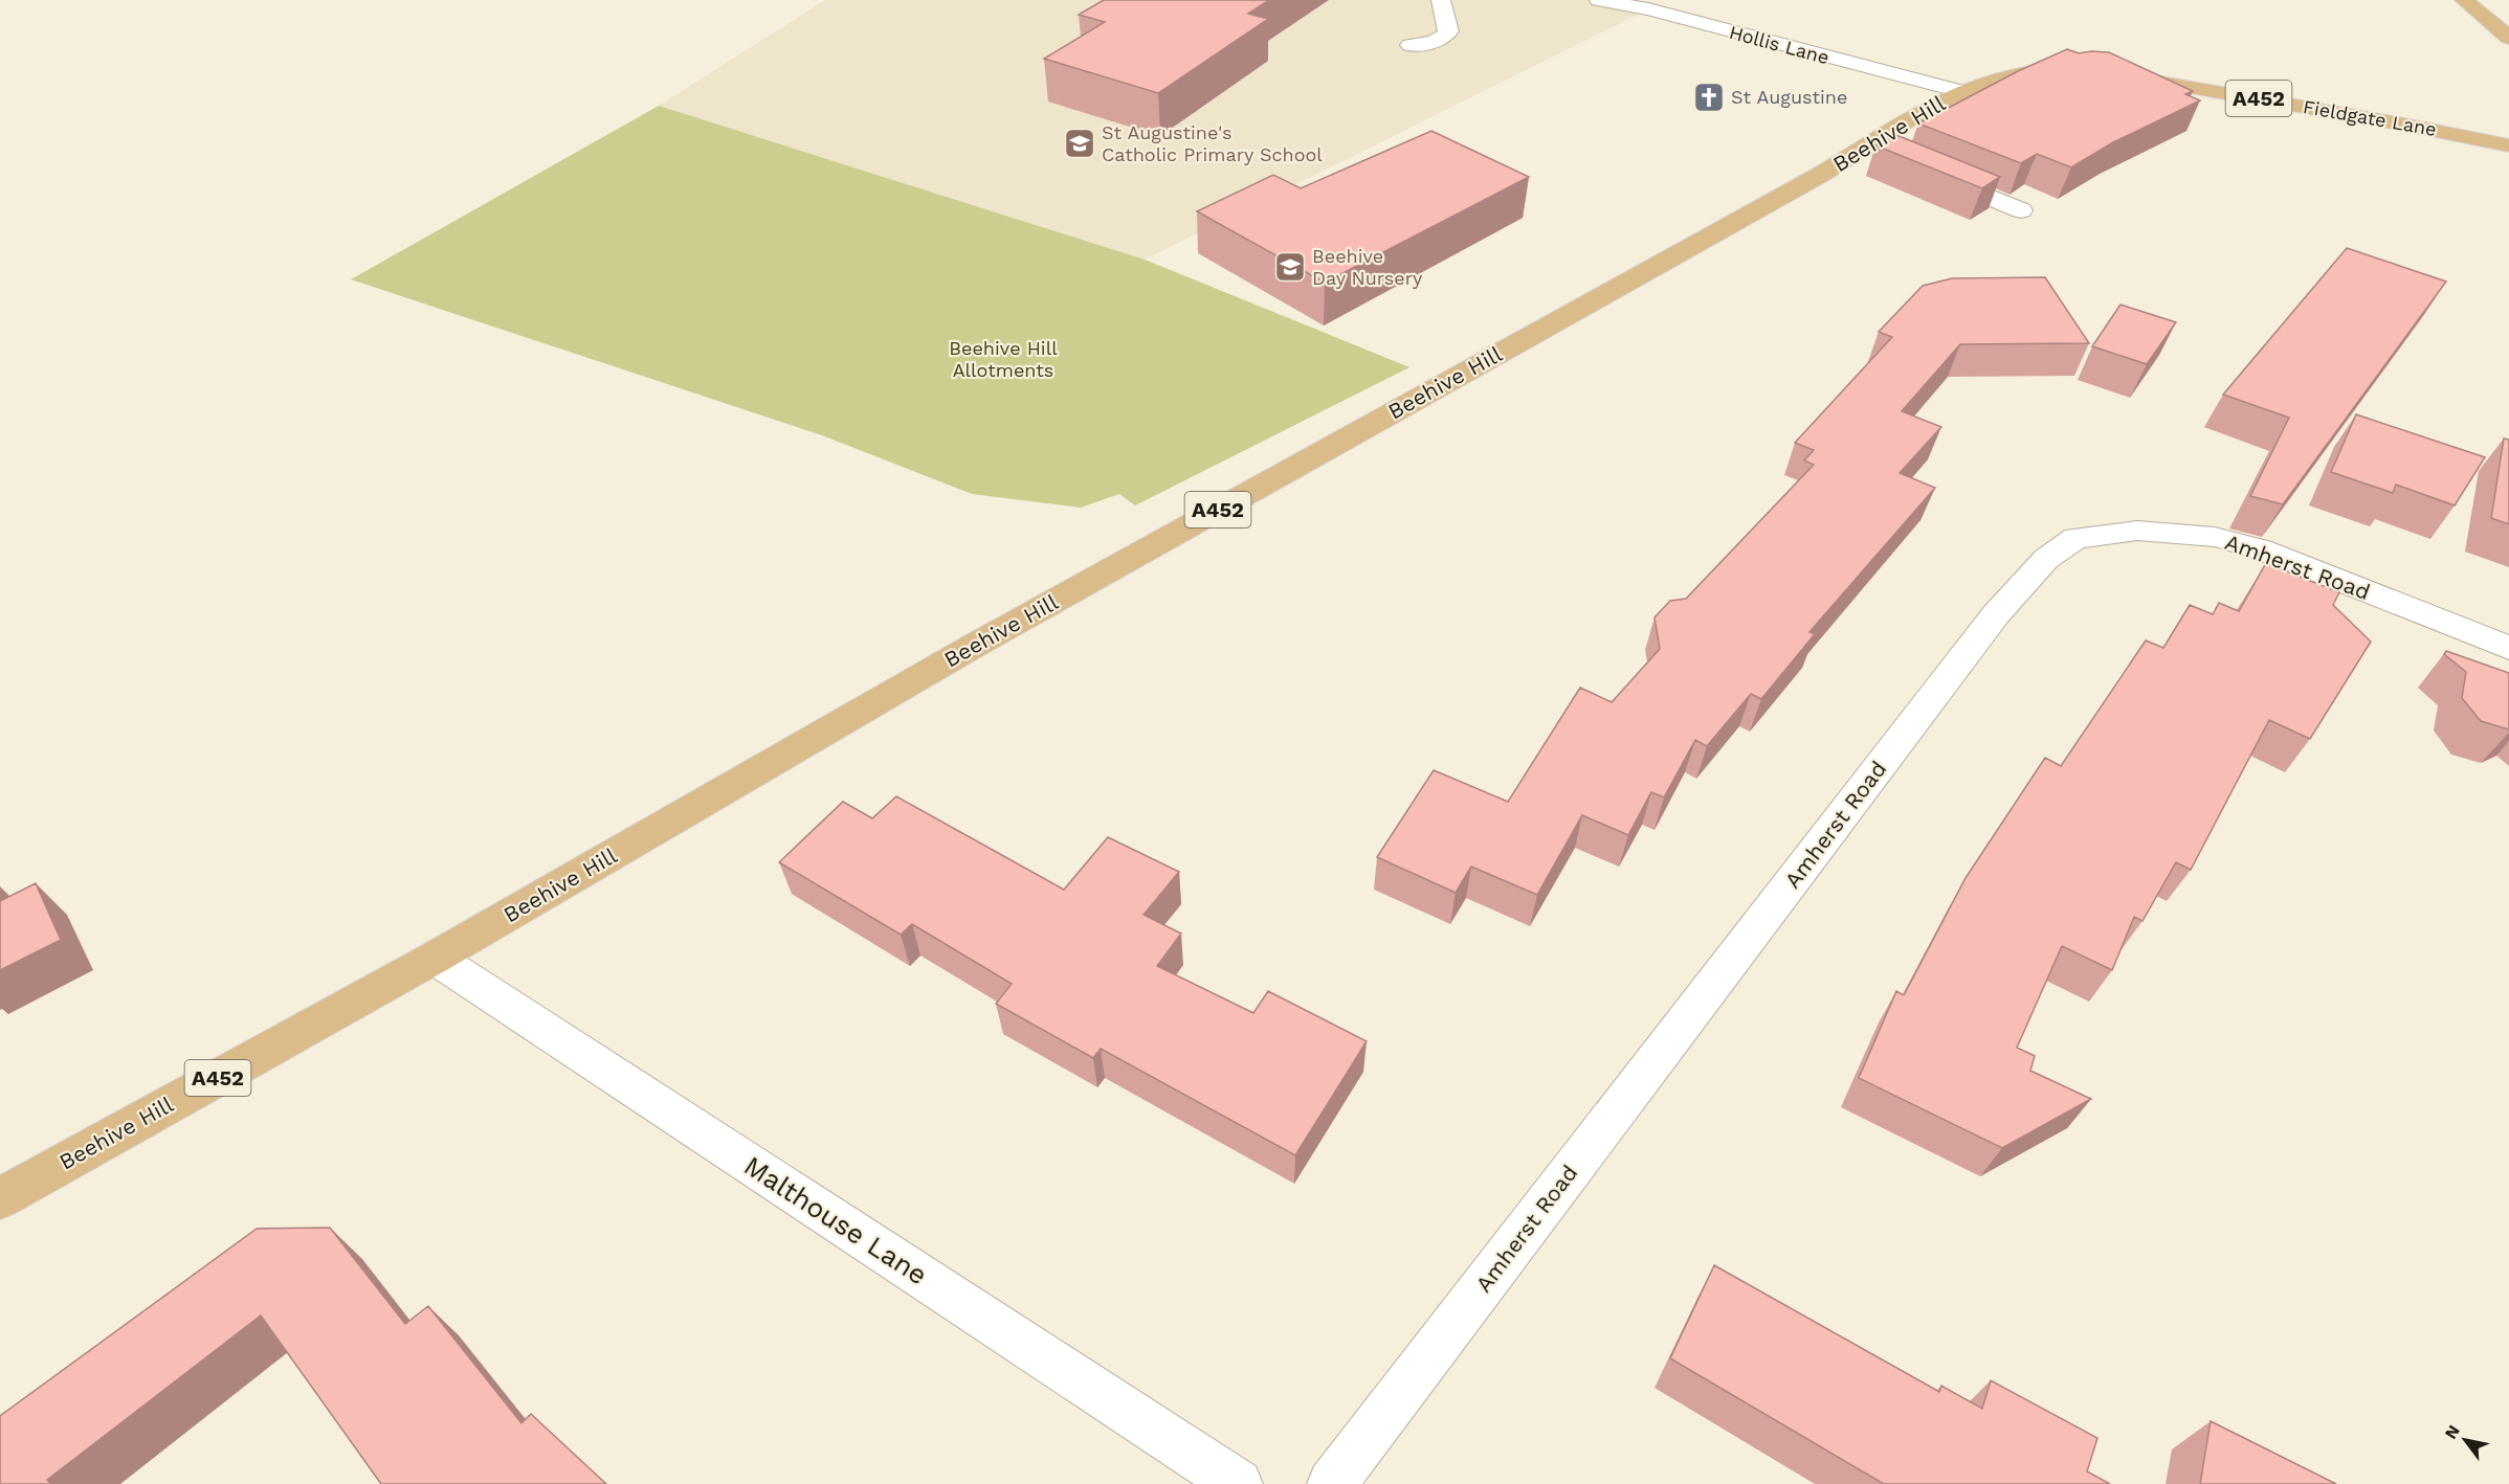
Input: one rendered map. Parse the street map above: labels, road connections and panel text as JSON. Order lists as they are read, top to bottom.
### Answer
{
  "streets": {
    "main road": ["A452", "Fieldgate Lane", "Beehive Hill"],
    "street": ["Hollis Lane", "Amherst Road", "Malthouse Lane"]
  },
  "crossings": [
    ["Hollis Lane", "Beehive Hill"],
    ["Beehive Hill", "Malthouse Lane"]
  ],
  "parks": ["Beehive Hill Allotments"],
  "places": {
    "church": ["St Augustine"],
    "school or university": ["St Augustine's Catholic Primary School", "Beehive Day Nursery"]
  },
  "north": "top left"
}
